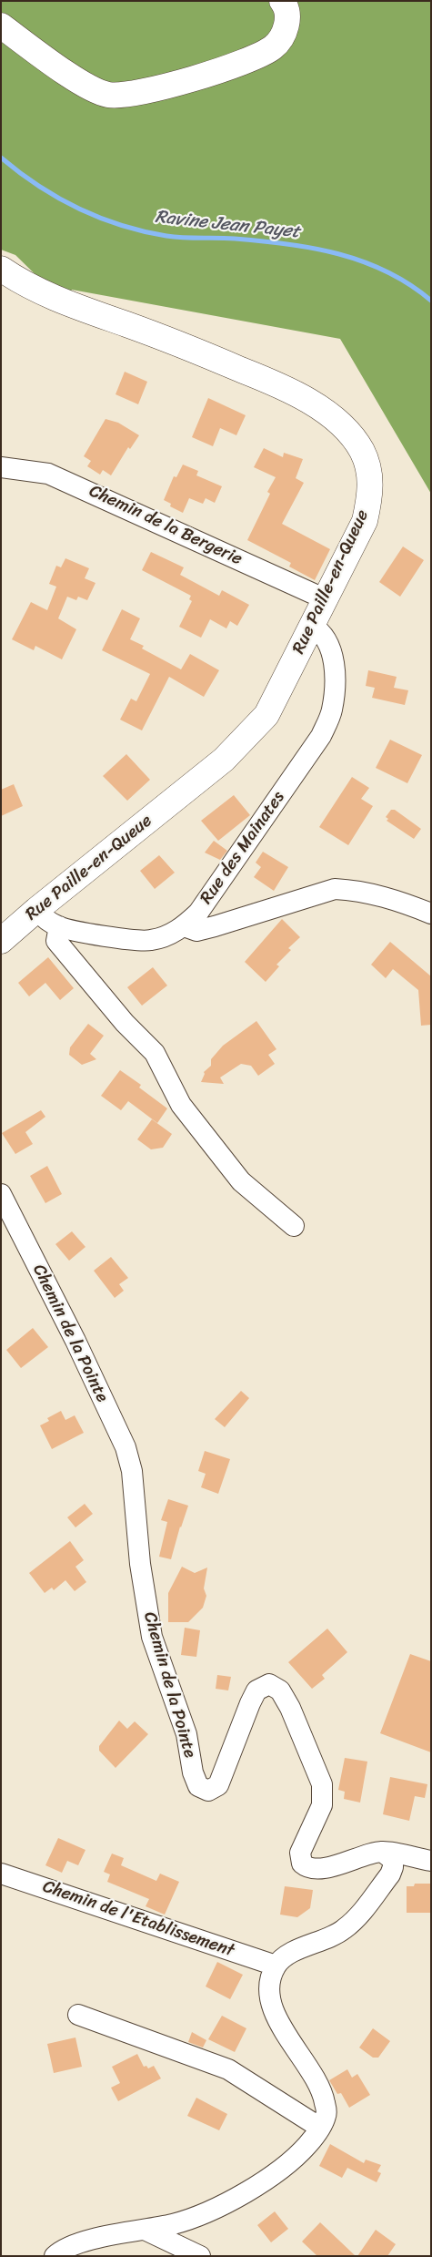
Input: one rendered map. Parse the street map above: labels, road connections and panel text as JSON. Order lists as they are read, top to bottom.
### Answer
{
  "streets": {
    "main road": ["Rue Paille-en-Queue"],
    "street": [
      "Chemin de la Bergerie",
      "Rue des Mainates",
      "Chemin de la Pointe",
      "Chemin de l'Etablissement"
    ]
  },
  "crossings": [
    ["Chemin de la Bergerie", "Rue Paille-en-Queue"],
    ["Rue Paille-en-Queue", "Rue des Mainates"]
  ],
  "water": ["Ravine Jean Payet"]
}
